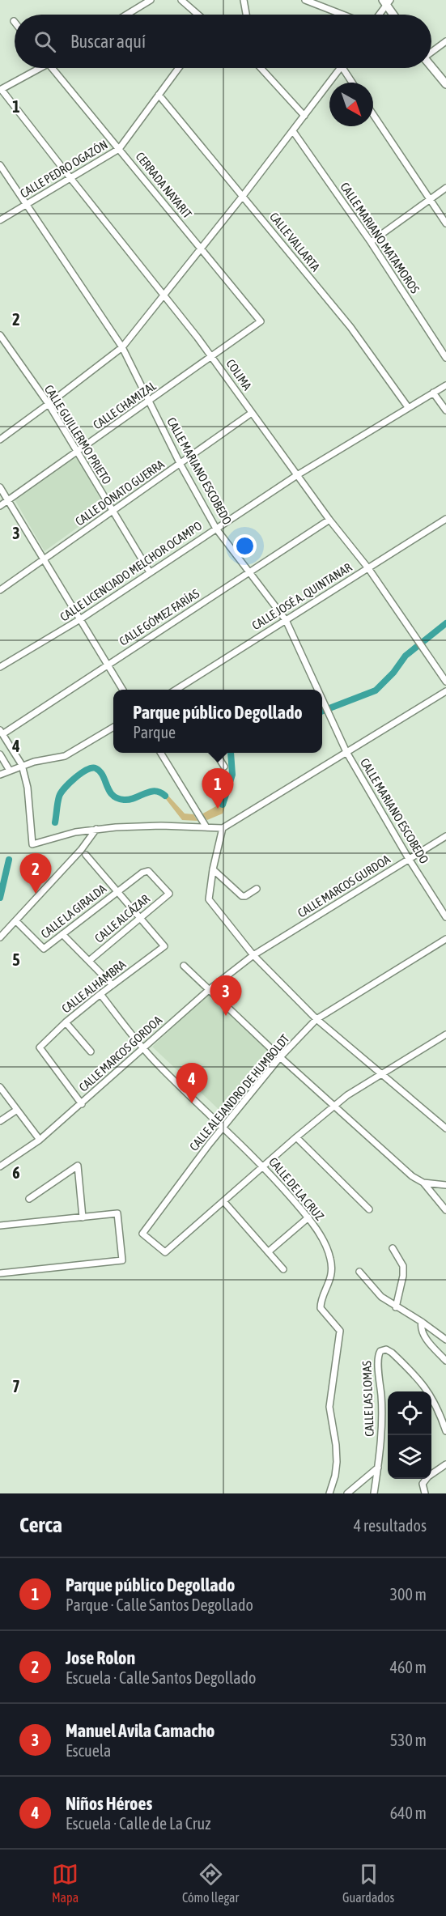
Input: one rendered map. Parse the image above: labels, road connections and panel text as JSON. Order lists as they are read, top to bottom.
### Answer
{
  "streets": {
    "street": [
      "CALLE PEDRO OGAZÓN",
      "CERRADA NAYARIT",
      "CALLE MARIANO MATAMOROS",
      "CALLE VALLARTA",
      "COLIMA",
      "CALLE CHAMIZAL",
      "CALLE GUILLERMO PRIETO",
      "CALLE MARIANO ESCOBEDO",
      "CALLE DONATO GUERRA",
      "CALLE LICENCIADO MELCHOR OCAMPO",
      "CALLE JOSÉ A. QUINTANAR",
      "CALLE GÓMEZ FARÍAS",
      "CALLE MARCOS GURDOA",
      "CALLE LA GIRALDA",
      "CALLE ALCÁZAR",
      "CALLE ALHAMBRA",
      "CALLE MARCOS GORDOA",
      "CALLE ALEJANDRO DE HUMBOLDT",
      "CALLE DE LA CRUZ",
      "CALLE LAS LOMAS"
    ]
  },
  "crossings": [
    ["CALLE PEDRO OGAZÓN", "CERRADA NAYARIT"],
    ["CALLE PEDRO OGAZÓN", "CALLE VALLARTA"],
    ["CALLE PEDRO OGAZÓN", "COLIMA"],
    ["CALLE PEDRO OGAZÓN", "CALLE MARIANO ESCOBEDO"],
    ["CERRADA NAYARIT", "CALLE CHAMIZAL"],
    ["CALLE VALLARTA", "CALLE LICENCIADO MELCHOR OCAMPO"],
    ["COLIMA", "CALLE CHAMIZAL"],
    ["COLIMA", "CALLE DONATO GUERRA"],
    ["COLIMA", "CALLE LICENCIADO MELCHOR OCAMPO"],
    ["COLIMA", "CALLE JOSÉ A. QUINTANAR"],
    ["COLIMA", "CALLE GÓMEZ FARÍAS"],
    ["CALLE CHAMIZAL", "CALLE GUILLERMO PRIETO"],
    ["CALLE CHAMIZAL", "CALLE MARIANO ESCOBEDO"],
    ["CALLE GUILLERMO PRIETO", "CALLE DONATO GUERRA"],
    ["CALLE GUILLERMO PRIETO", "CALLE LICENCIADO MELCHOR OCAMPO"],
    ["CALLE MARIANO ESCOBEDO", "CALLE DONATO GUERRA"],
    ["CALLE MARIANO ESCOBEDO", "CALLE LICENCIADO MELCHOR OCAMPO"],
    ["CALLE MARIANO ESCOBEDO", "CALLE JOSÉ A. QUINTANAR"],
    ["CALLE MARIANO ESCOBEDO", "CALLE GÓMEZ FARÍAS"],
    ["CALLE MARIANO ESCOBEDO", "CALLE MARCOS GURDOA"],
    ["CALLE MARCOS GURDOA", "CALLE MARCOS GORDOA"],
    ["CALLE LA GIRALDA", "CALLE ALCÁZAR"],
    ["CALLE ALCÁZAR", "CALLE ALHAMBRA"],
    ["CALLE ALHAMBRA", "CALLE MARCOS GORDOA"],
    ["CALLE ALHAMBRA", "CALLE DE LA CRUZ"],
    ["CALLE MARCOS GORDOA", "CALLE DE LA CRUZ"],
    ["CALLE ALEJANDRO DE HUMBOLDT", "CALLE DE LA CRUZ"]
  ],
  "north": "bottom right",
  "page": {
    "search": "Buscar aquí",
    "popup": ["Parque público Degollado", "Parque"],
    "pins": [
      "1",
      "2",
      "3",
      "4"
    ],
    "heading": ["Cerca", "4 resultados"],
    "list": [
      {
        "mark": "1",
        "name": "Parque público Degollado",
        "note": "Parque · Calle Santos Degollado",
        "value": "300 m"
      },
      {
        "mark": "2",
        "name": "Jose Rolon",
        "note": "Escuela · Calle Santos Degollado",
        "value": "460 m"
      },
      {
        "mark": "3",
        "name": "Manuel Avila Camacho",
        "note": "Escuela",
        "value": "530 m"
      },
      {
        "mark": "4",
        "name": "Niños Héroes",
        "note": "Escuela · Calle de La Cruz",
        "value": "640 m"
      }
    ],
    "nav": ["Mapa", "Cómo llegar", "Guardados"]
  },
  "grid": {
    "rows": [
      "1",
      "2",
      "3",
      "4",
      "5",
      "6",
      "7"
    ]
  }
}
